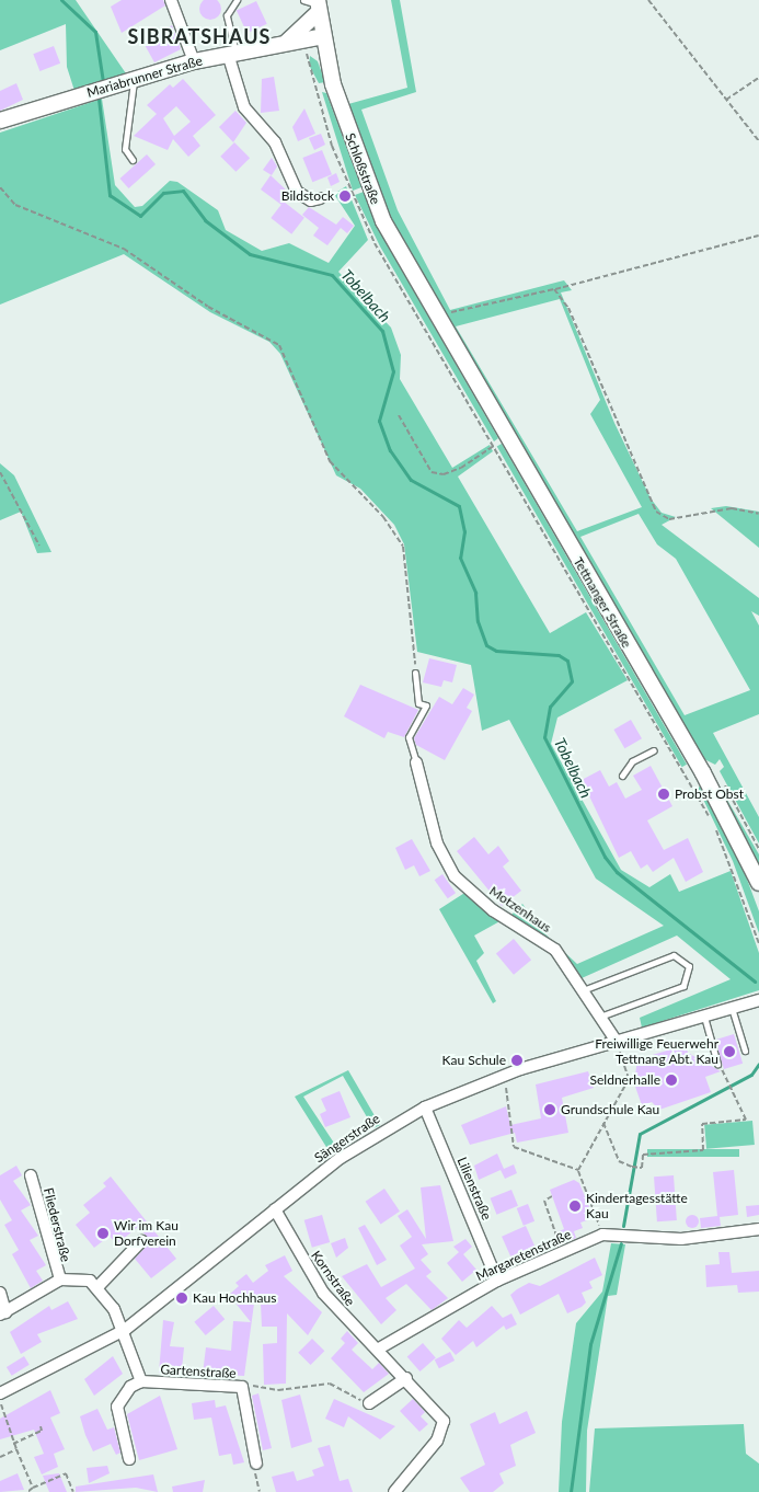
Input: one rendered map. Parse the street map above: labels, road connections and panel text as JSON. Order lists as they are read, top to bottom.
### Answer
{
  "streets": {
    "main road": ["Mariabrunner Straße", "Schloßstraße", "Tettnanger Straße"],
    "street": [
      "Motzenhaus",
      "Sängerstraße",
      "Lilienstraße",
      "Fliederstraße",
      "Margaretenstraße",
      "Kornstraße",
      "Gartenstraße"
    ]
  },
  "crossings": [
    ["Mariabrunner Straße", "Schloßstraße"],
    ["Schloßstraße", "Tettnanger Straße"],
    ["Motzenhaus", "Sängerstraße"],
    ["Sängerstraße", "Lilienstraße"],
    ["Sängerstraße", "Kornstraße"],
    ["Sängerstraße", "Gartenstraße"],
    ["Lilienstraße", "Margaretenstraße"],
    ["Margaretenstraße", "Kornstraße"]
  ],
  "districts": ["SIBRATSHAUS"],
  "water": ["Tobelbach"],
  "places": [
    "Bildstock",
    "Probst Obst",
    "Freiwillige Feuerwehr Tettnang Abt. Kau",
    "Kau Schule",
    "Seldnerhalle",
    "Grundschule Kau",
    "Kindertagesstätte Kau",
    "Wir im Kau Dorfverein",
    "Kau Hochhaus"
  ]
}
